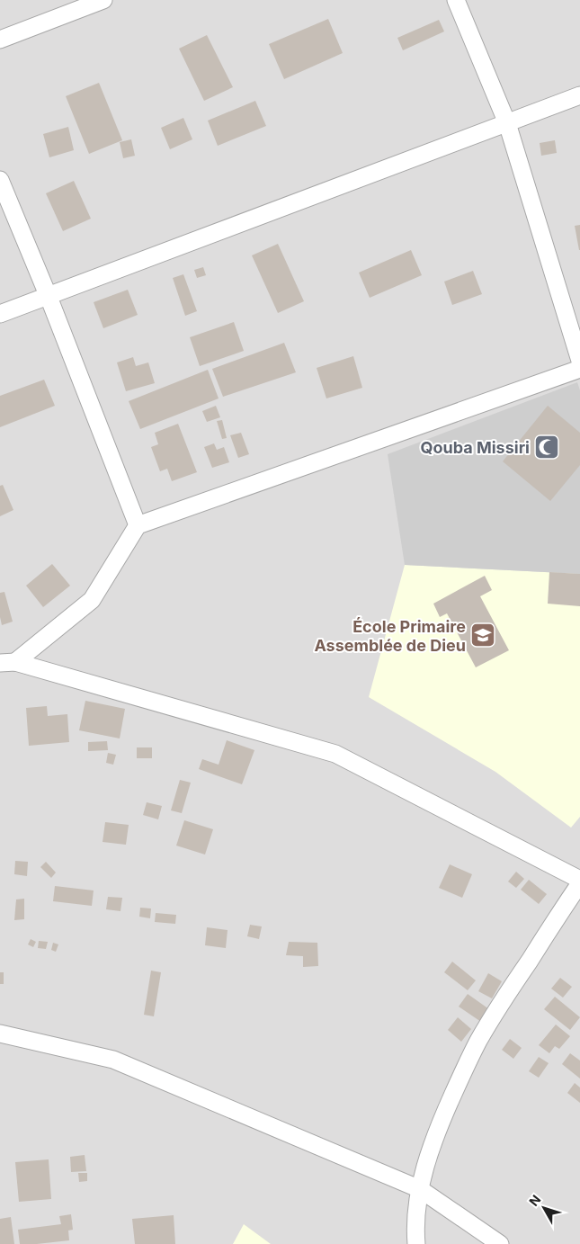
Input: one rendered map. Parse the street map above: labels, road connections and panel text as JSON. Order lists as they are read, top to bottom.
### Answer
{
  "places": {
    "mosque": ["Qouba Missiri"],
    "school or university": ["École Primaire Assemblée de Dieu"]
  },
  "north": "top left"
}
